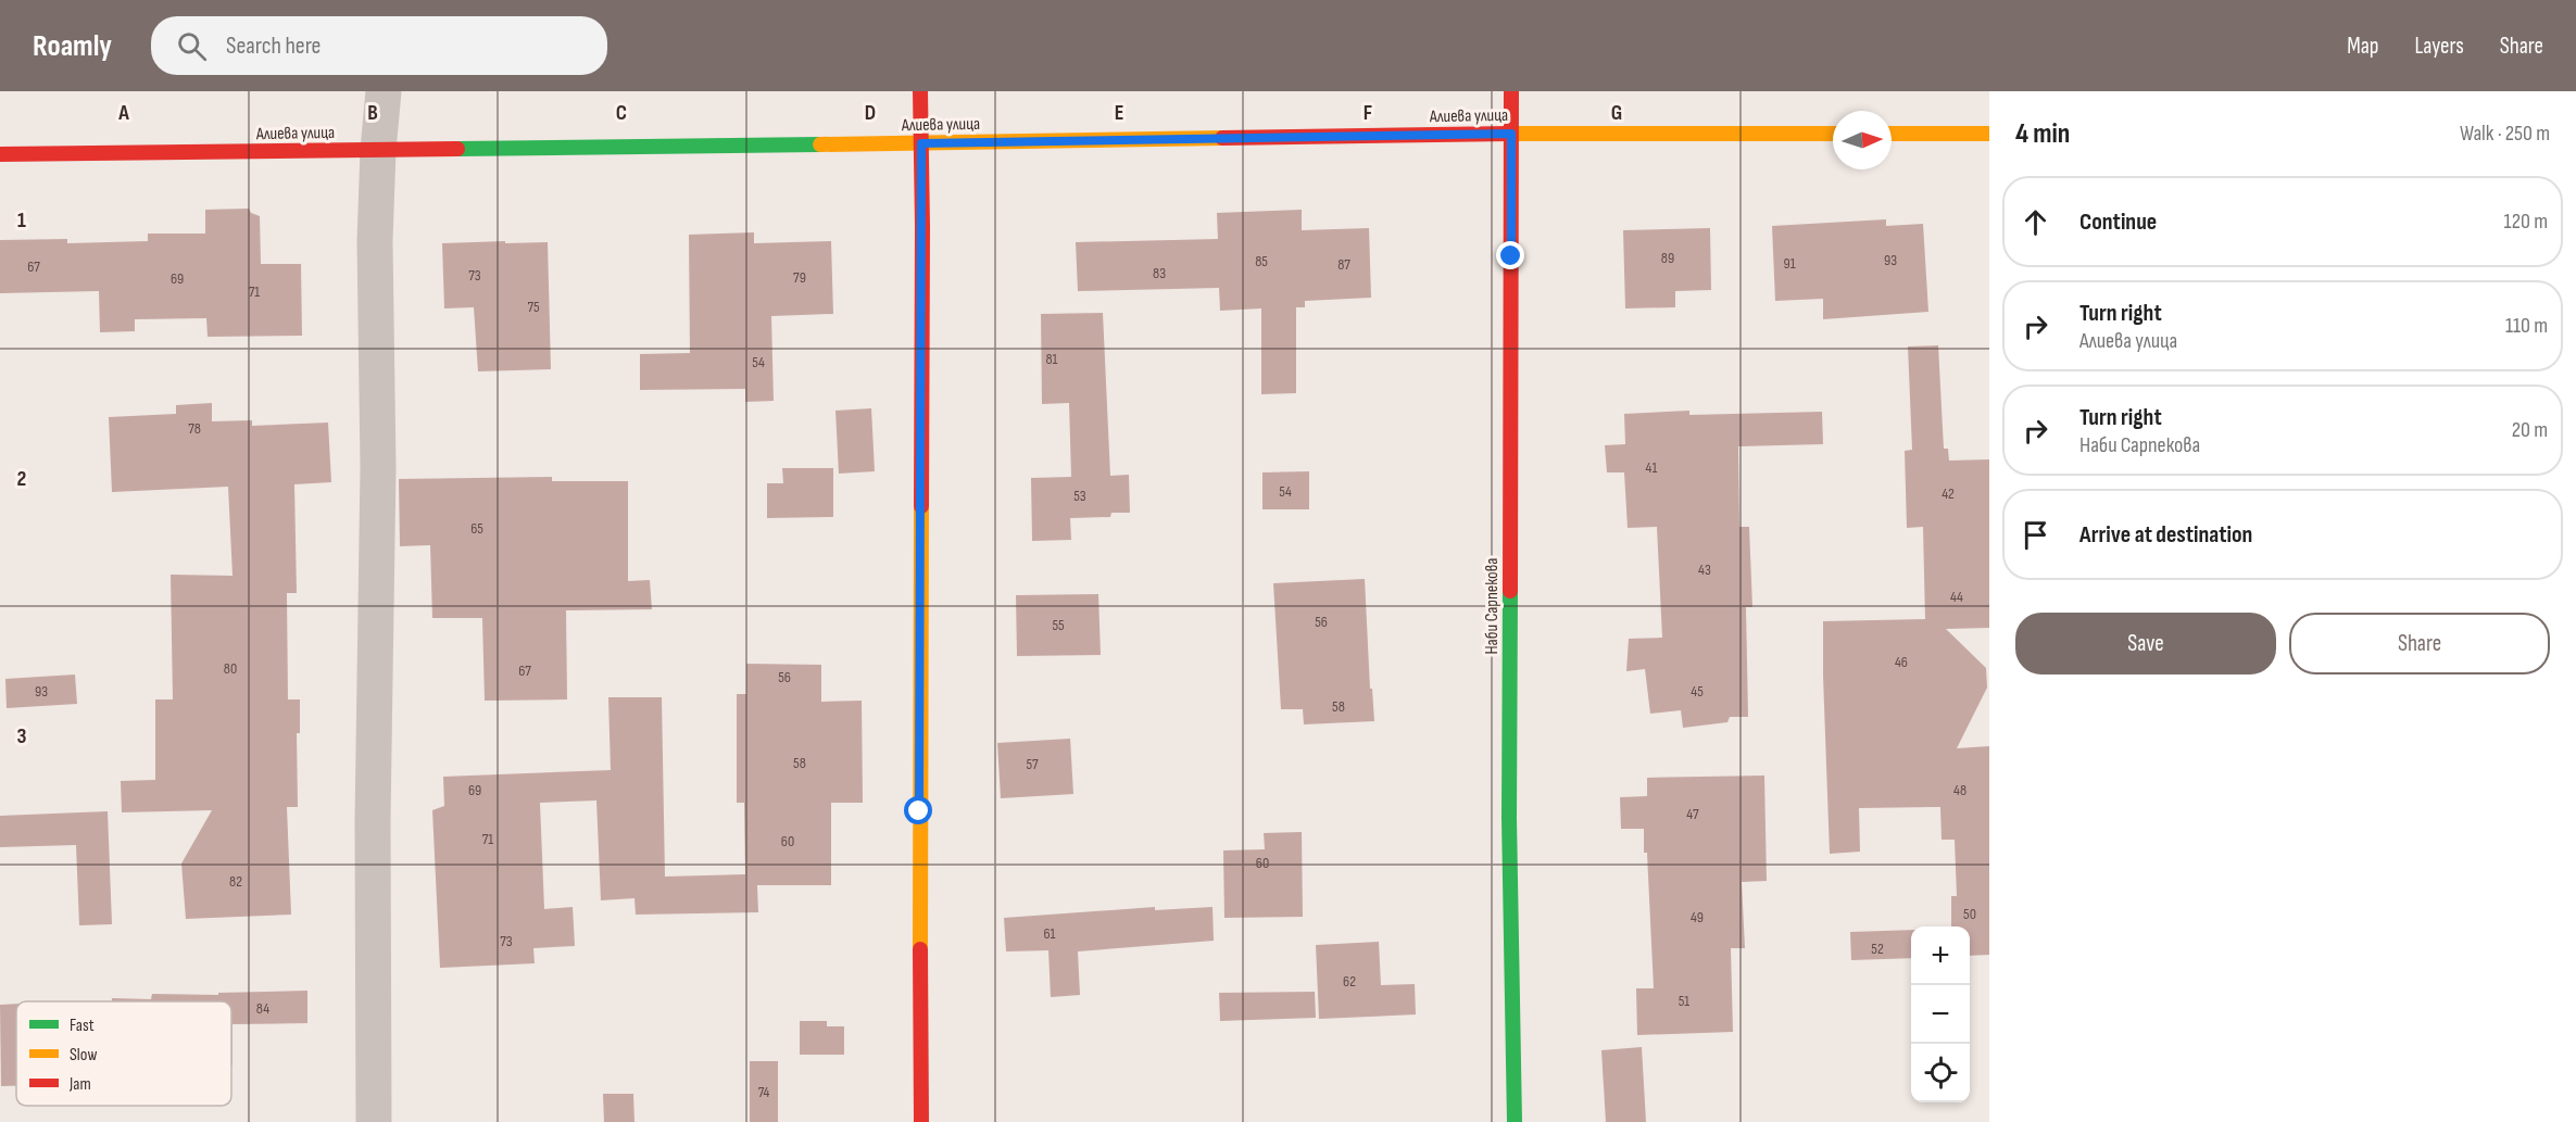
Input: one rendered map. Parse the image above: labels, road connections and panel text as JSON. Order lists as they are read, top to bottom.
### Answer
{
  "streets": {
    "street": ["Алиева улица", "Наби Сарпекова"]
  },
  "crossings": [
    ["Алиева улица", "Наби Сарпекова"]
  ],
  "house_numbers": [
    "89",
    "93",
    "85",
    "91",
    "87",
    "67",
    "83",
    "73",
    "79",
    "69",
    "71",
    "75",
    "81",
    "54",
    "78",
    "41",
    "54",
    "42",
    "53",
    "65",
    "43",
    "44",
    "56",
    "55",
    "46",
    "80",
    "67",
    "56",
    "93",
    "45",
    "58",
    "58",
    "57",
    "69",
    "48",
    "47",
    "71",
    "60",
    "60",
    "82",
    "50",
    "49",
    "61",
    "73",
    "52",
    "62",
    "51",
    "84",
    "74"
  ],
  "legend": ["Fast", "Slow", "Jam"],
  "north": "right",
  "page": {
    "header": "Roamly",
    "search": "Search here",
    "nav": ["Map", "Layers", "Share"],
    "heading": ["4 min", "Walk · 250 m"],
    "list": [
      ["Continue", "120 m"],
      ["Turn right", "Алиева улица", "110 m"],
      ["Turn right", "Наби Сарпекова", "20 m"],
      "Arrive at destination"
    ],
    "buttons": ["Save", "Share"],
    "map_buttons": ["+", "−"]
  },
  "grid": {
    "columns": [
      "A",
      "B",
      "C",
      "D",
      "E",
      "F",
      "G"
    ],
    "rows": ["1", "2", "3"]
  }
}
